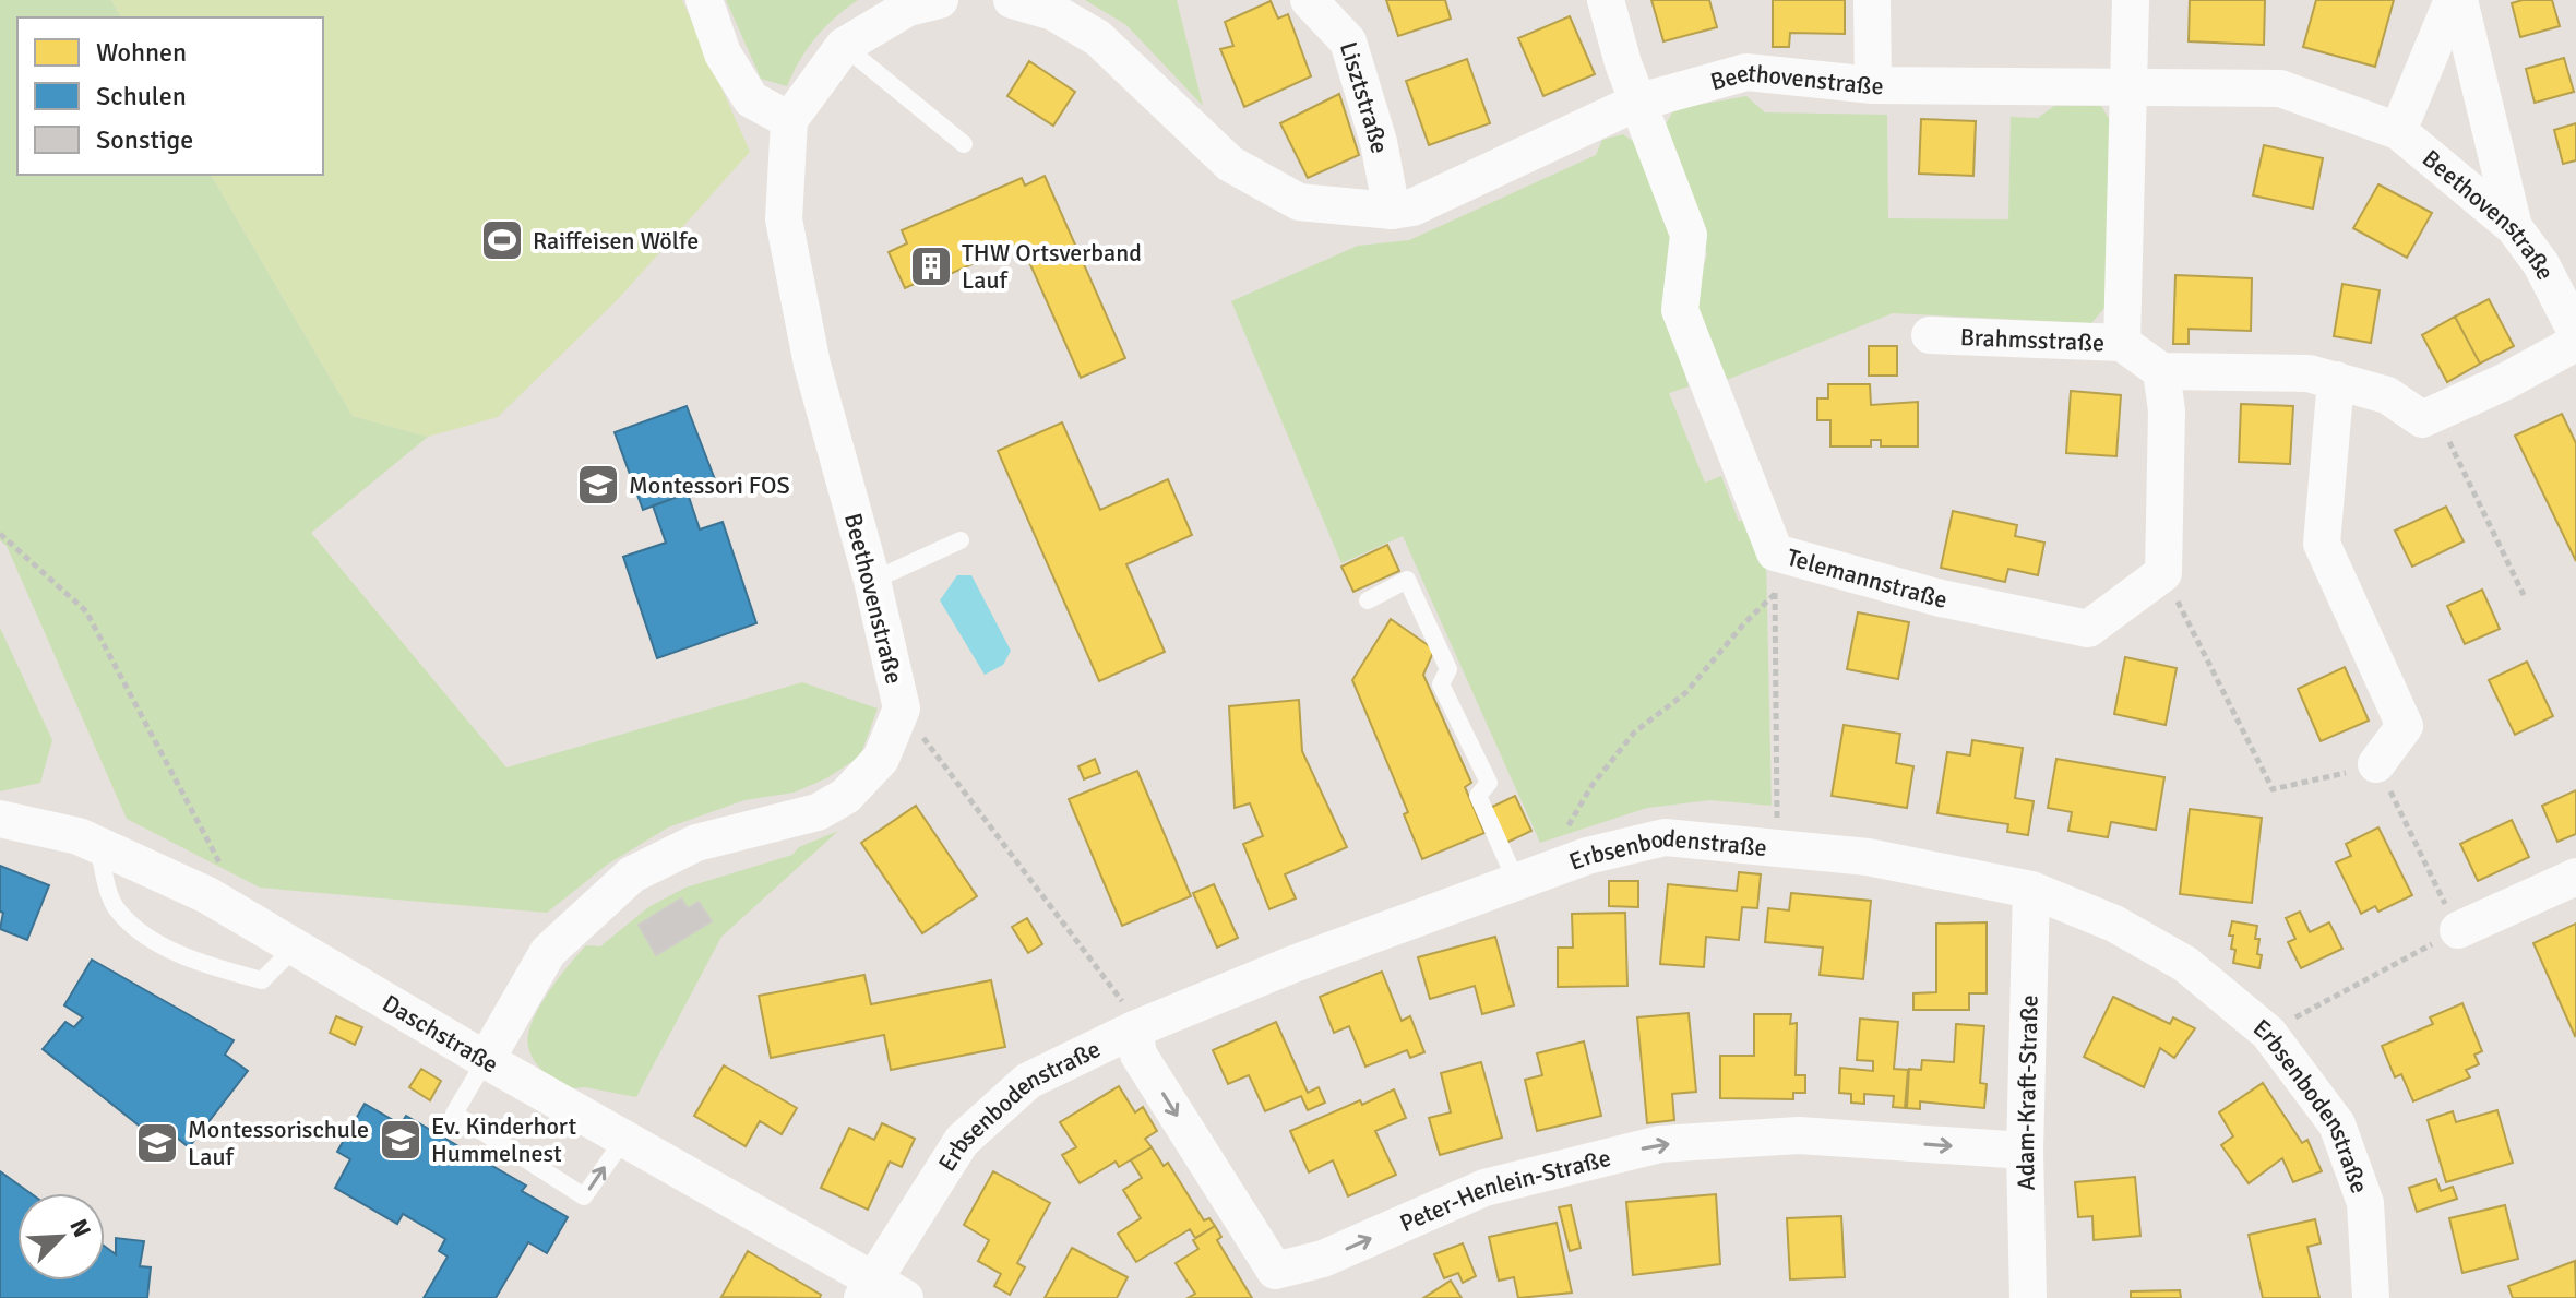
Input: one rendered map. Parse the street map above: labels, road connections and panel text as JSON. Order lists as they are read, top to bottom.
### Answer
{
  "streets": {
    "street": [
      "Beethovenstraße",
      "Lisztstraße",
      "Brahmsstraße",
      "Telemannstraße",
      "Erbsenbodenstraße",
      "Daschstraße",
      "Adam-Kraft-Straße",
      "Peter-Henlein-Straße"
    ]
  },
  "crossings": [
    ["Beethovenstraße", "Lisztstraße"],
    ["Beethovenstraße", "Telemannstraße"],
    ["Beethovenstraße", "Daschstraße"],
    ["Erbsenbodenstraße", "Daschstraße"],
    ["Erbsenbodenstraße", "Adam-Kraft-Straße"],
    ["Erbsenbodenstraße", "Peter-Henlein-Straße"],
    ["Adam-Kraft-Straße", "Peter-Henlein-Straße"]
  ],
  "one_way": ["Peter-Henlein-Straße"],
  "places": {
    "sports": ["Raiffeisen Wölfe"],
    "building": ["THW Ortsverband Lauf"],
    "school or university": ["Montessori FOS", "Ev. Kinderhort Hummelnest", "Montessorischule Lauf"]
  },
  "legend": ["Wohnen", "Schulen", "Sonstige"],
  "north": "top right"
}
